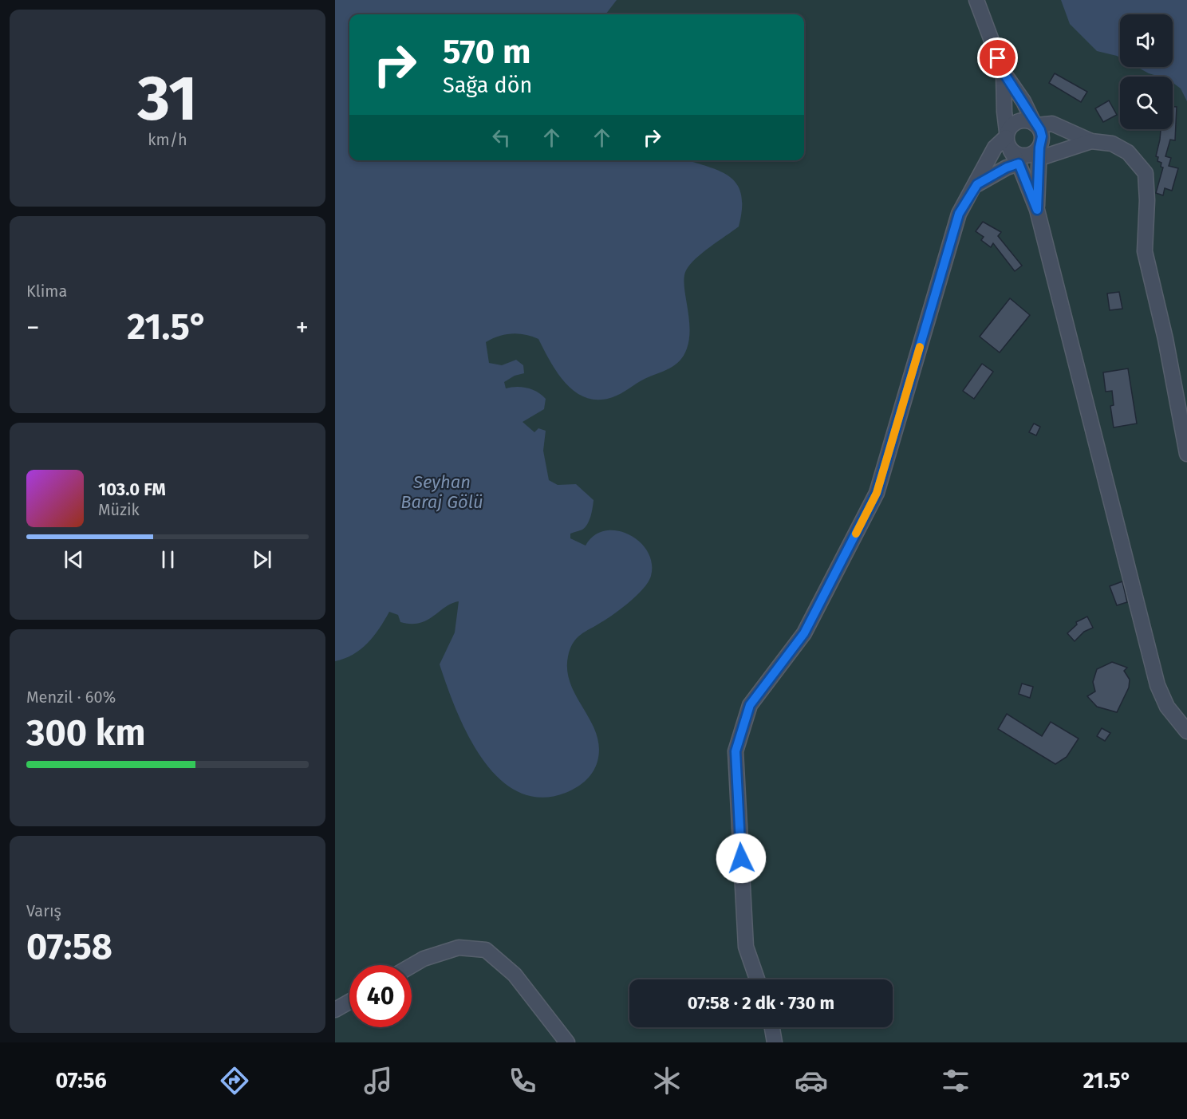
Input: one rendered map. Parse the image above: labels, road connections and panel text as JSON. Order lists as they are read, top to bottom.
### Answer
{
  "water": ["Seyhan Baraj Gölü"],
  "page": {
    "tile": [
      ["31", "km/h"],
      "Klima",
      ["Menzil · 60%", "300 km"],
      ["Varış", "07:58"]
    ],
    "turn": ["570 m", "Sağa dön"],
    "heat": ["−", "21.5°", "+"],
    "song": ["103.0 FM", "Müzik"],
    "limit": "40",
    "trip": "07:58 · 2 dk · 730 m",
    "tabs": ["07:56", "21.5°"]
  }
}
